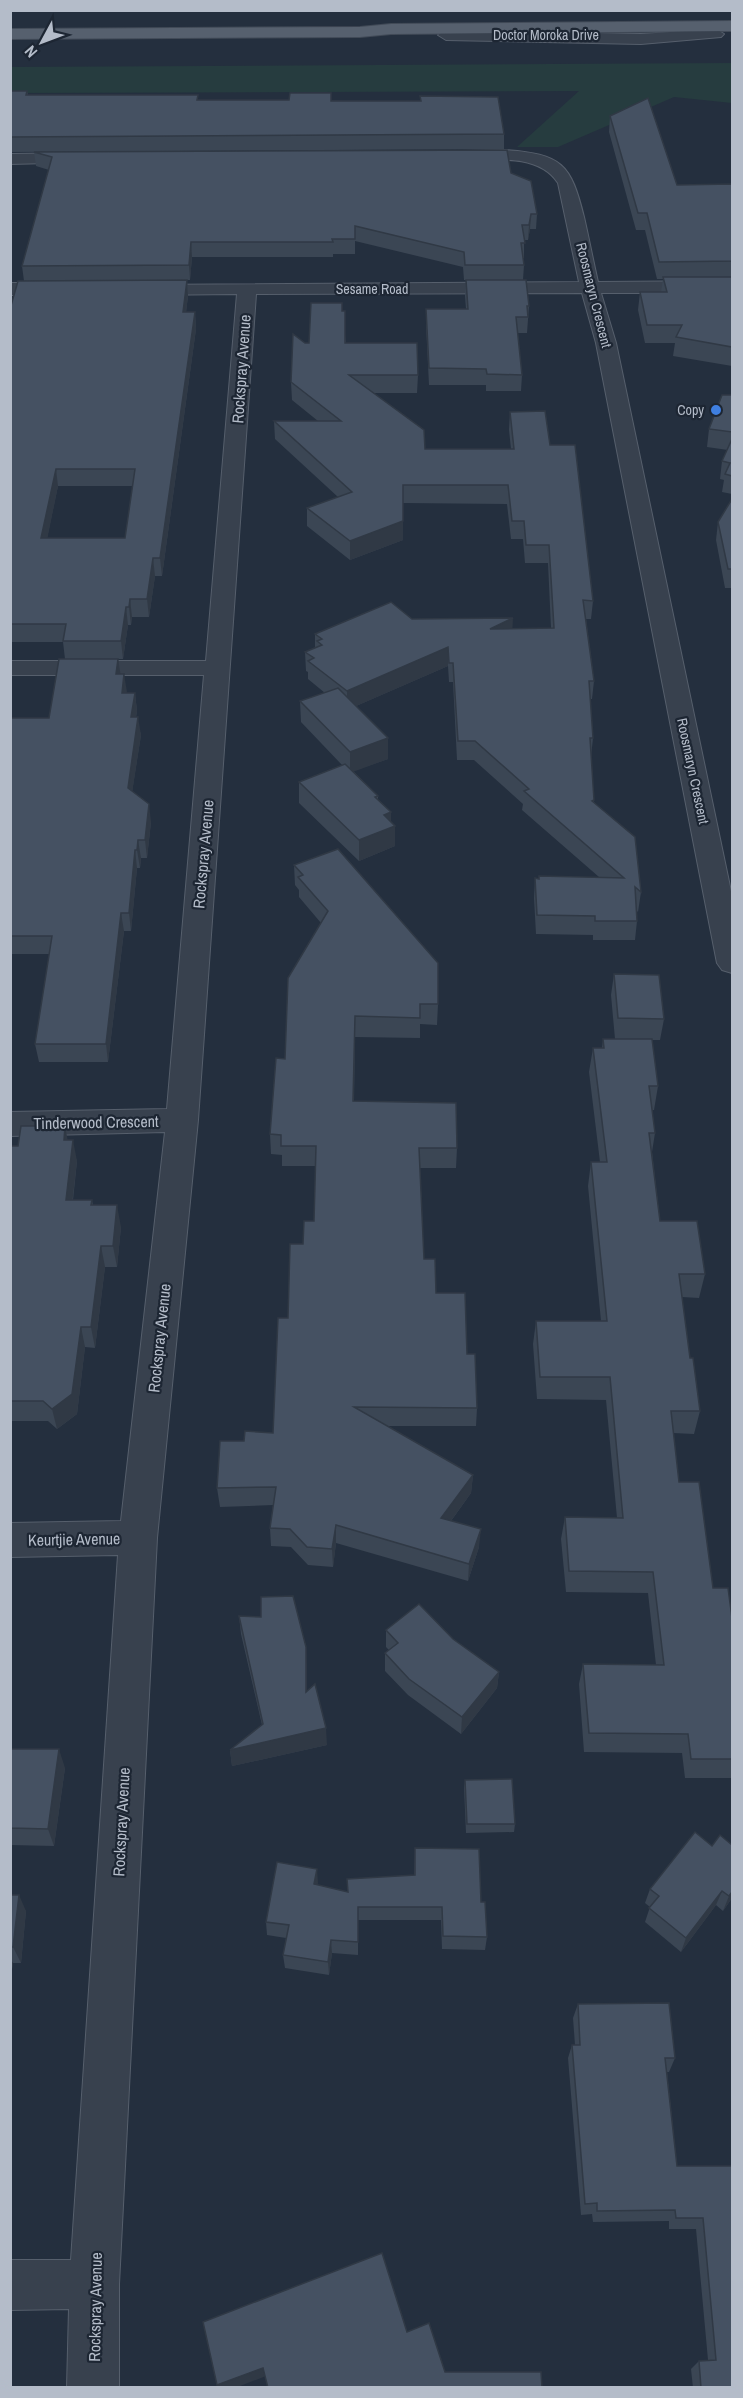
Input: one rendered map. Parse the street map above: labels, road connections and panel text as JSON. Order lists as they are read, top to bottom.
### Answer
{
  "streets": {
    "main road": ["Doctor Moroka Drive"],
    "street": [
      "Sesame Road",
      "Roosmaryn Crescent",
      "Rockspray Avenue",
      "Tinderwood Crescent",
      "Keurtjie Avenue"
    ]
  },
  "crossings": [
    ["Sesame Road", "Roosmaryn Crescent"],
    ["Sesame Road", "Rockspray Avenue"],
    ["Rockspray Avenue", "Tinderwood Crescent"],
    ["Rockspray Avenue", "Keurtjie Avenue"]
  ],
  "places": ["Copy"],
  "north": "bottom left"
}
